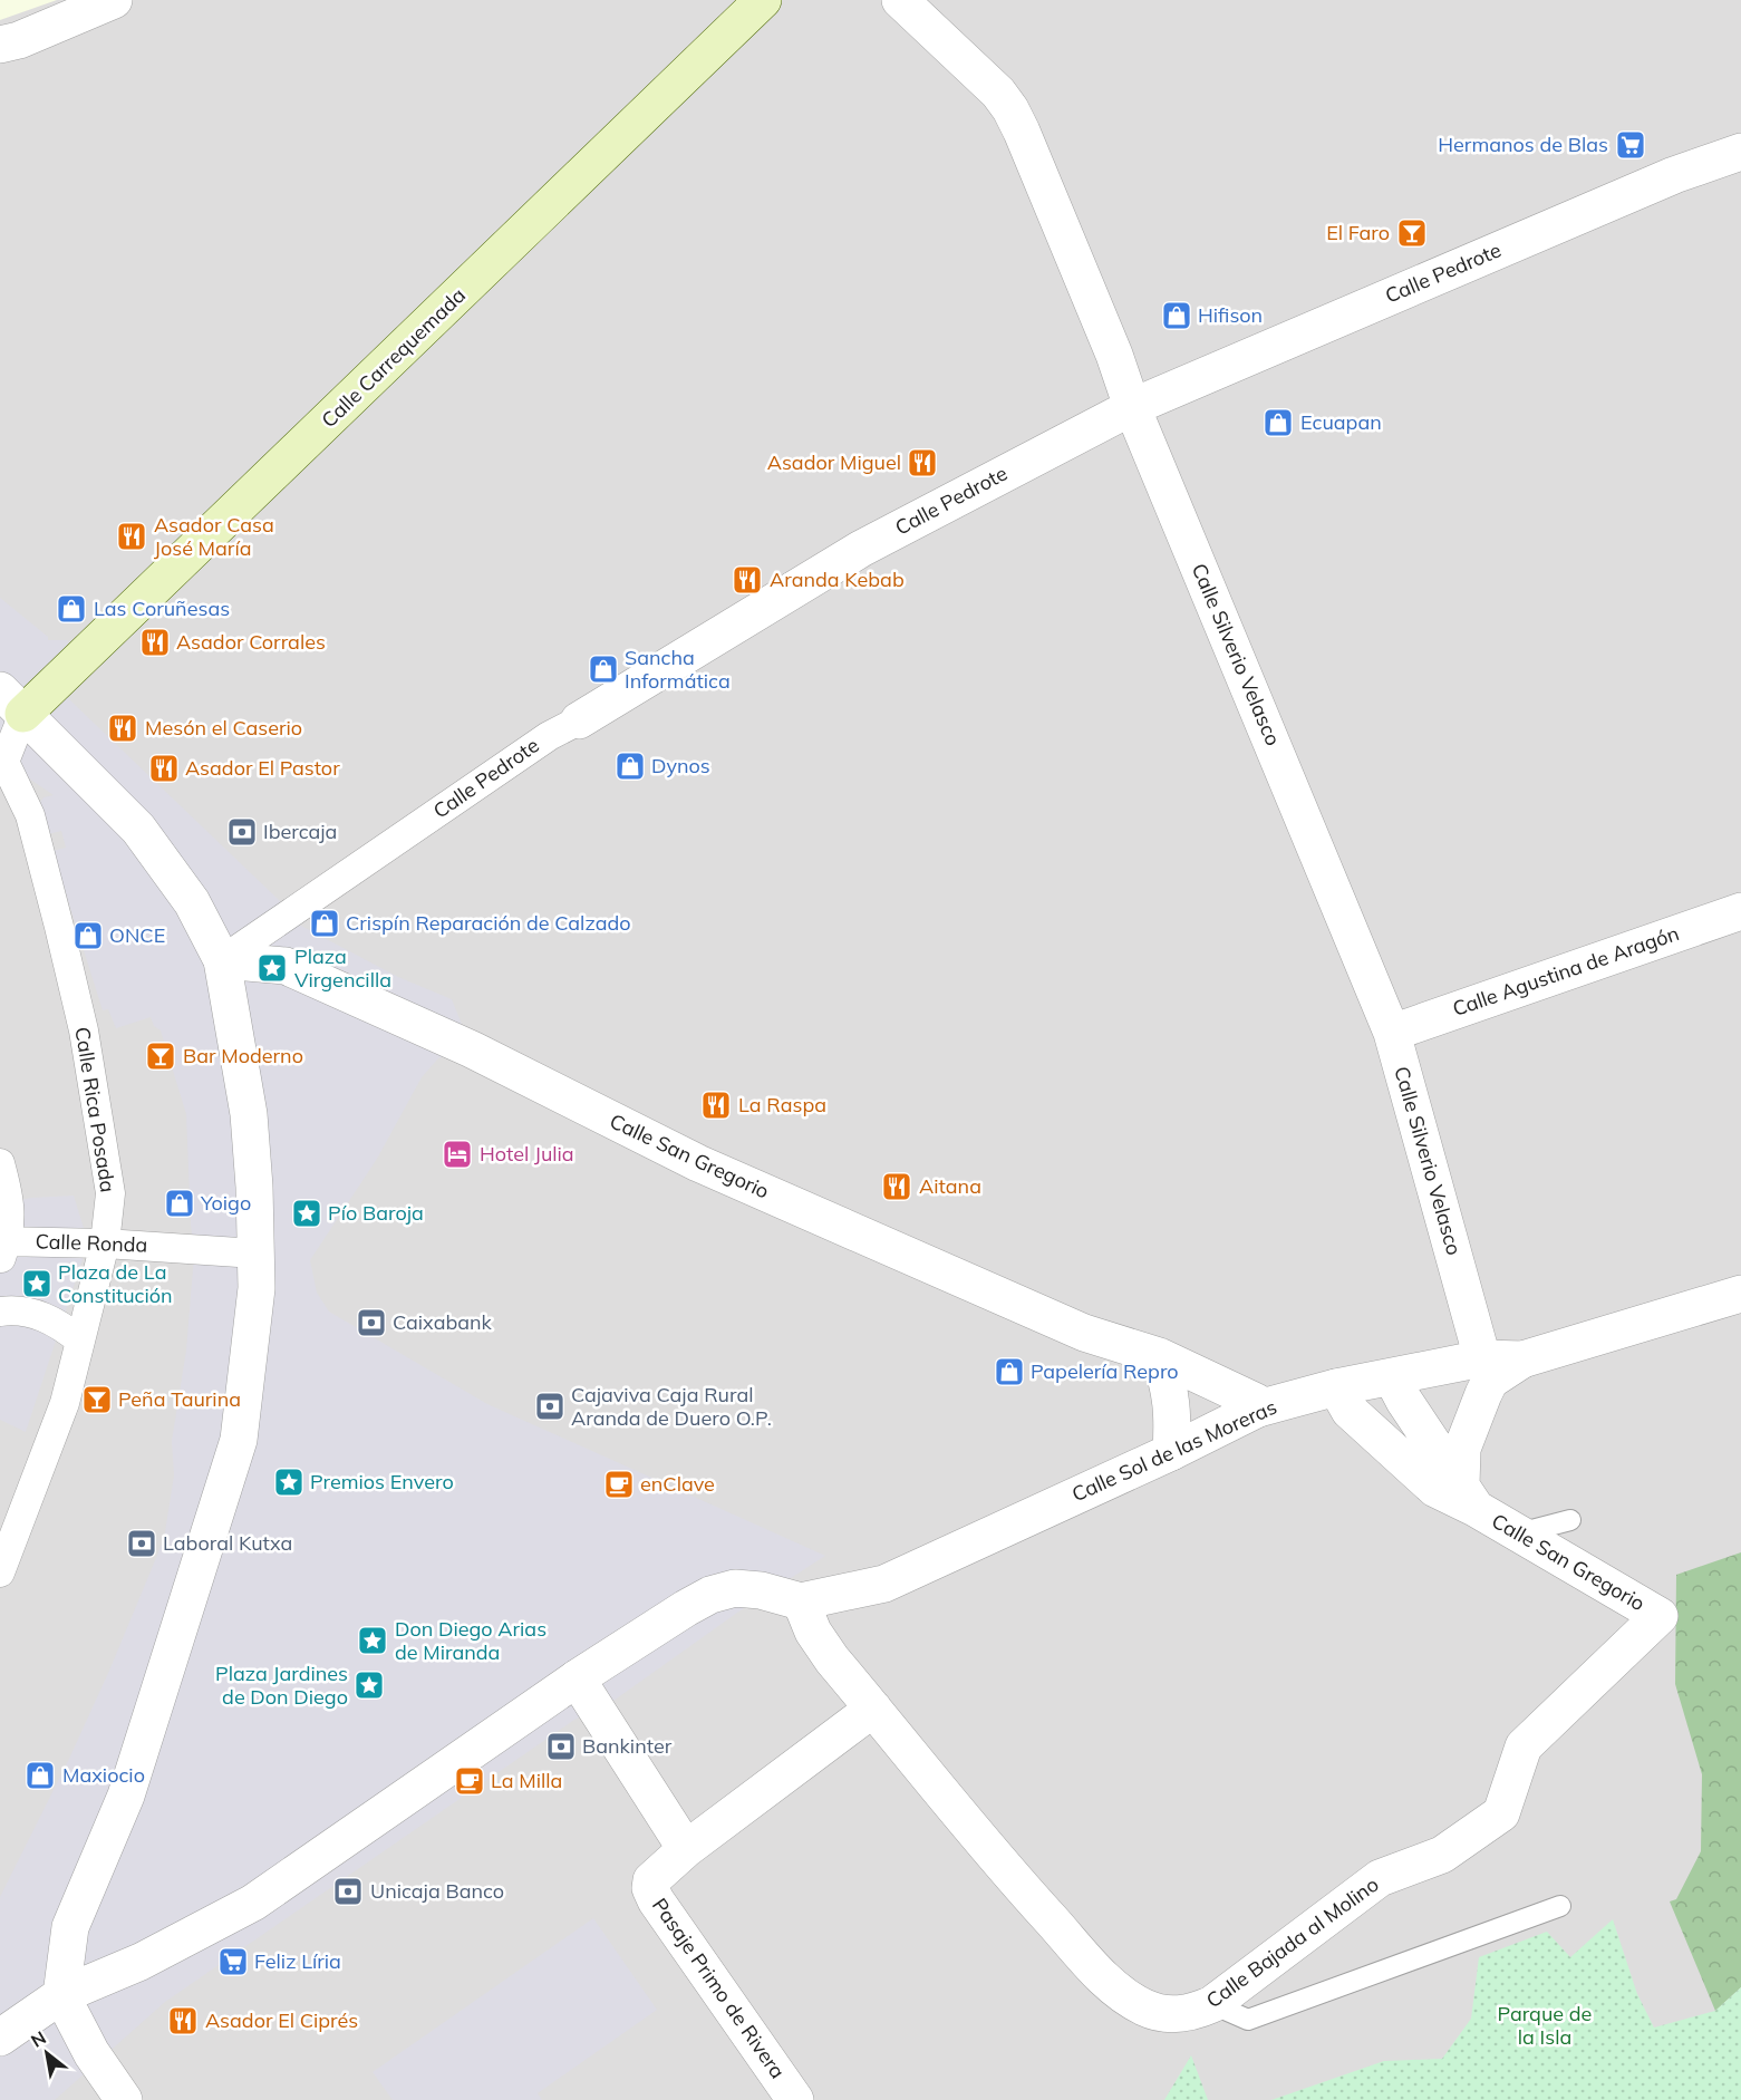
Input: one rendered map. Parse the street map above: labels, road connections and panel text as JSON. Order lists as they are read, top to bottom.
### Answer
{
  "streets": {
    "main road": ["Calle Carrequemada"],
    "street": [
      "Calle Pedrote",
      "Calle Silverio Velasco",
      "Calle Agustina de Aragón",
      "Calle Rica Posada",
      "Calle San Gregorio",
      "Calle Ronda",
      "Calle Sol de las Moreras",
      "Calle Bajada al Molino",
      "Pasaje Primo de Rivera"
    ]
  },
  "crossings": [
    ["Calle Pedrote", "Calle Silverio Velasco"],
    ["Calle Pedrote", "Calle San Gregorio"],
    ["Calle Silverio Velasco", "Calle Agustina de Aragón"],
    ["Calle Silverio Velasco", "Calle Sol de las Moreras"],
    ["Calle Rica Posada", "Calle Ronda"],
    ["Calle San Gregorio", "Calle Sol de las Moreras"],
    ["Calle San Gregorio", "Calle Bajada al Molino"],
    ["Calle Sol de las Moreras", "Calle Bajada al Molino"],
    ["Calle Bajada al Molino", "Pasaje Primo de Rivera"]
  ],
  "parks": ["Parque de la Isla"],
  "places": {
    "supermarket": ["Hermanos de Blas", "Feliz Líria"],
    "bar": ["El Faro", "Bar Moderno", "Peña Taurina"],
    "shop": [
      "Hifison",
      "Ecuapan",
      "Las Coruñesas",
      "Sancha Informática",
      "Dynos",
      "Crispín Reparación de Calzado",
      "ONCE",
      "Yoigo",
      "Papelería Repro",
      "Maxiocio"
    ],
    "restaurant": [
      "Asador Miguel",
      "Asador Casa José María",
      "Aranda Kebab",
      "Asador Corrales",
      "Mesón el Caserio",
      "Asador El Pastor",
      "La Raspa",
      "Aitana",
      "Asador El Ciprés"
    ],
    "bank": [
      "Ibercaja",
      "Caixabank",
      "Cajaviva Caja Rural Aranda de Duero O.P.",
      "Laboral Kutxa",
      "Bankinter",
      "Unicaja Banco"
    ],
    "place": [
      "Plaza Virgencilla",
      "Pío Baroja",
      "Plaza de La Constitución",
      "Premios Envero",
      "Don Diego Arias de Miranda",
      "Plaza Jardines de Don Diego"
    ],
    "hotel": ["Hotel Julia"],
    "cafe": ["enClave", "La Milla"]
  },
  "north": "top left"
}
